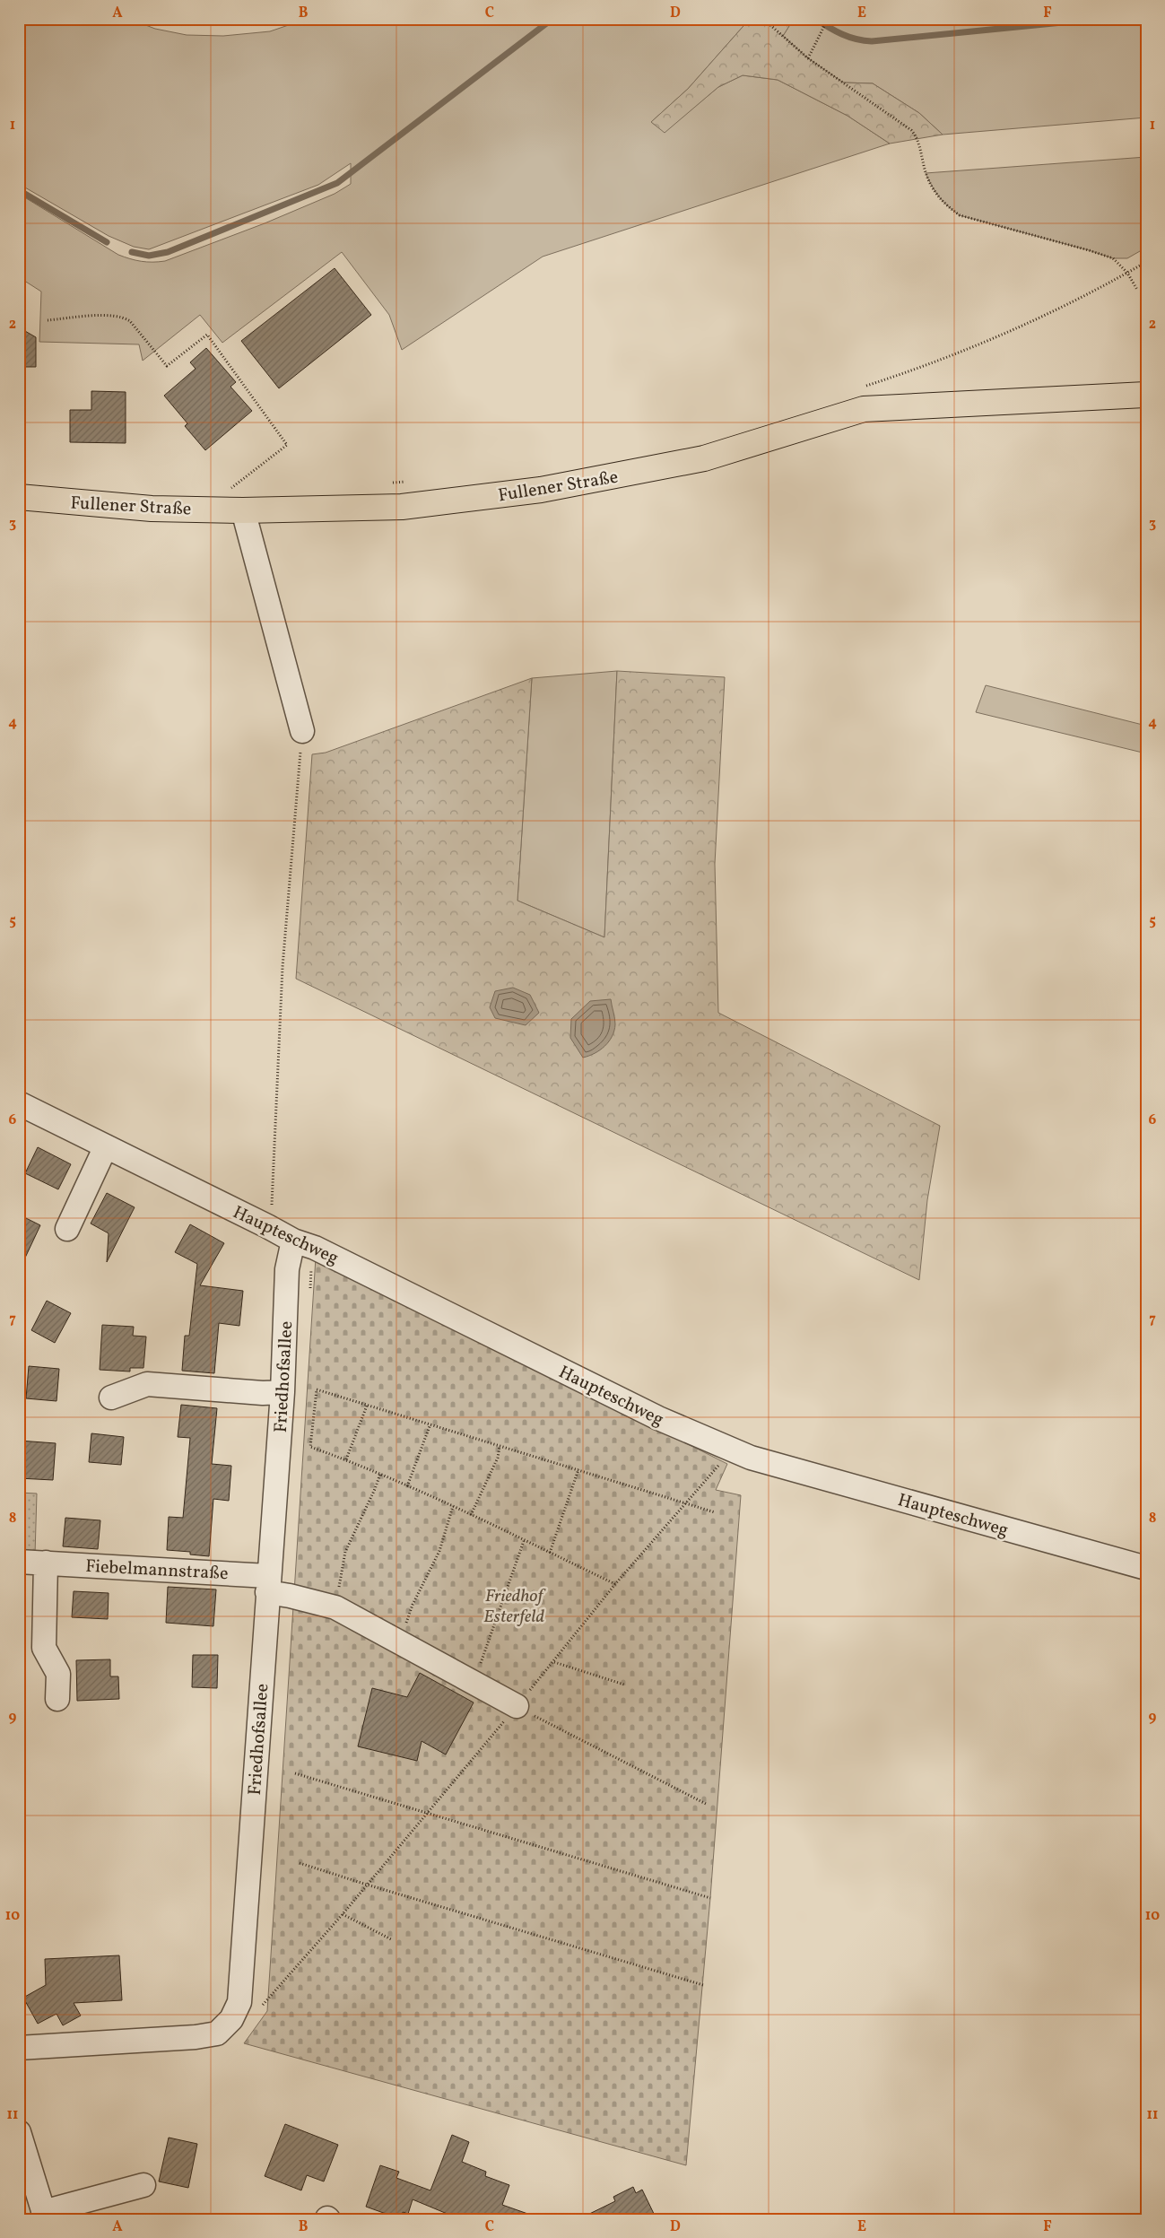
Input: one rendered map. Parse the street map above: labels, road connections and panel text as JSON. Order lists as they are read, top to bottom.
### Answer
{
  "streets": {
    "main road": ["Fullener Straße"],
    "street": ["Haupteschweg", "Friedhofsallee", "Fiebelmannstraße"]
  },
  "crossings": [
    ["Haupteschweg", "Friedhofsallee"],
    ["Friedhofsallee", "Fiebelmannstraße"]
  ],
  "parks": ["Friedhof Esterfeld"],
  "grid": {
    "columns": [
      "A",
      "B",
      "C",
      "D",
      "E",
      "F"
    ],
    "rows": [
      "1",
      "2",
      "3",
      "4",
      "5",
      "6",
      "7",
      "8",
      "9",
      "10",
      "11"
    ]
  }
}
